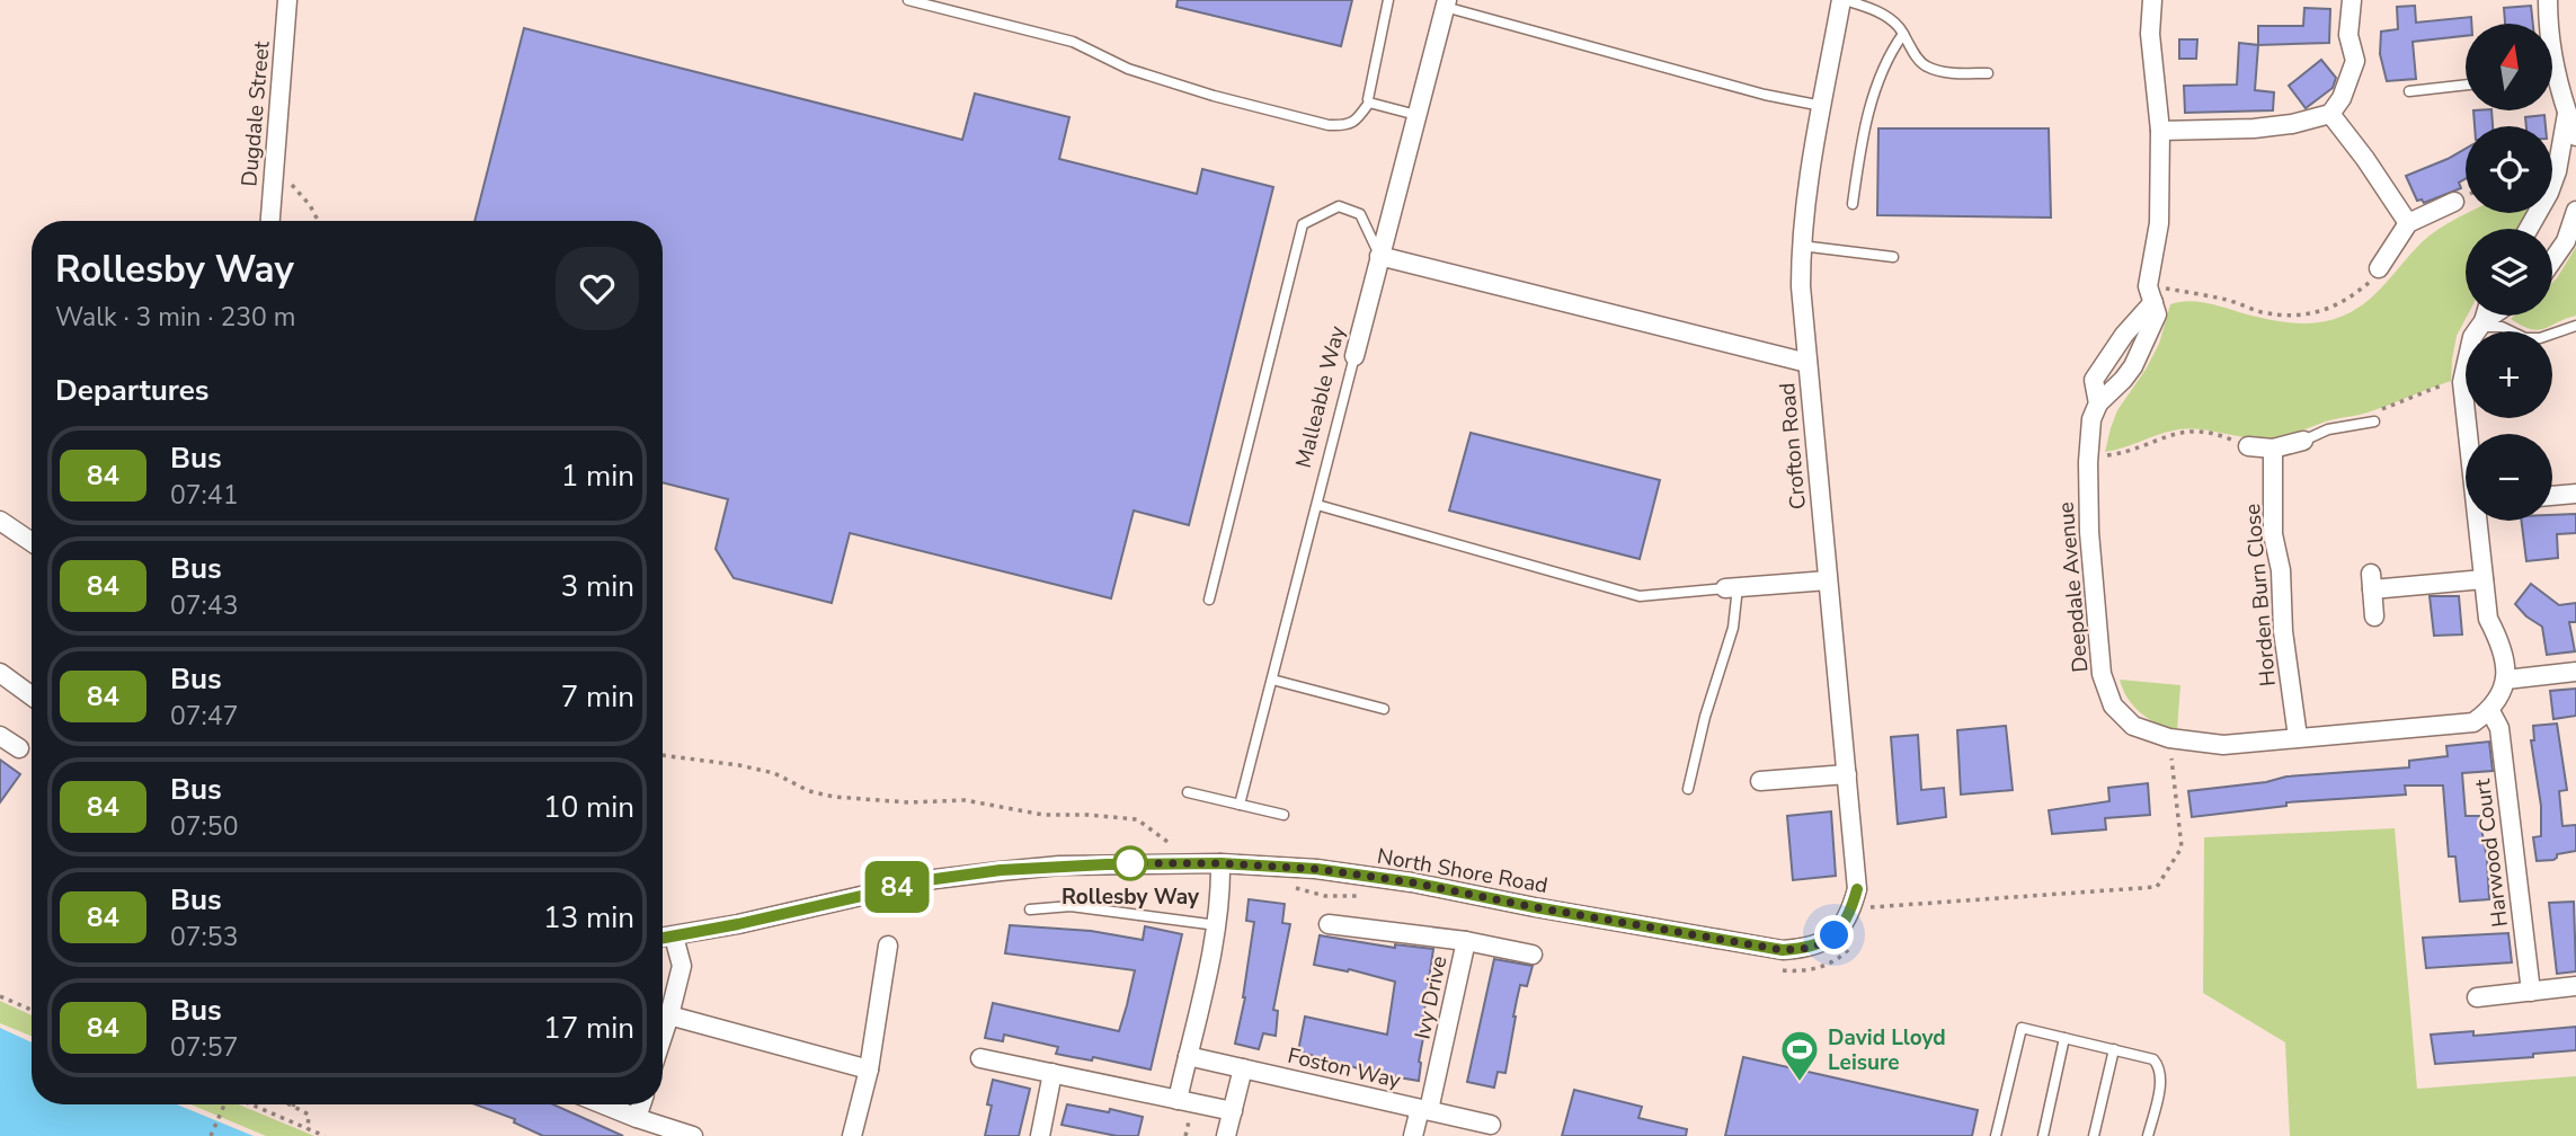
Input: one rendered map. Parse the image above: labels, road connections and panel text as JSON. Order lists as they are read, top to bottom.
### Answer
{
  "streets": {
    "street": [
      "Dugdale Street",
      "Malleable Way",
      "Crofton Road",
      "Deepdale Avenue",
      "Horden Burn Close",
      "Harwood Court",
      "North Shore Road",
      "Ivy Drive",
      "Foston Way"
    ]
  },
  "crossings": [
    ["Crofton Road", "North Shore Road"],
    ["Deepdale Avenue", "Horden Burn Close"],
    ["Deepdale Avenue", "Harwood Court"],
    ["Ivy Drive", "Foston Way"]
  ],
  "places": {
    "other": ["Rollesby Way"],
    "sports": ["David Lloyd Leisure"]
  },
  "lines": ["bus line 84"],
  "north": "top",
  "page": {
    "on_map": "84",
    "map_buttons": ["+", "−"],
    "heading": [
      ["Rollesby Way", "Walk · 3 min · 230 m"],
      "Departures"
    ],
    "list": [
      {
        "mark": "84",
        "name": "Bus",
        "note": "07:41",
        "value": "1 min"
      },
      {
        "mark": "84",
        "name": "Bus",
        "note": "07:43",
        "value": "3 min"
      },
      {
        "mark": "84",
        "name": "Bus",
        "note": "07:47",
        "value": "7 min"
      },
      {
        "mark": "84",
        "name": "Bus",
        "note": "07:50",
        "value": "10 min"
      },
      {
        "mark": "84",
        "name": "Bus",
        "note": "07:53",
        "value": "13 min"
      },
      {
        "mark": "84",
        "name": "Bus",
        "note": "07:57",
        "value": "17 min"
      }
    ]
  }
}
